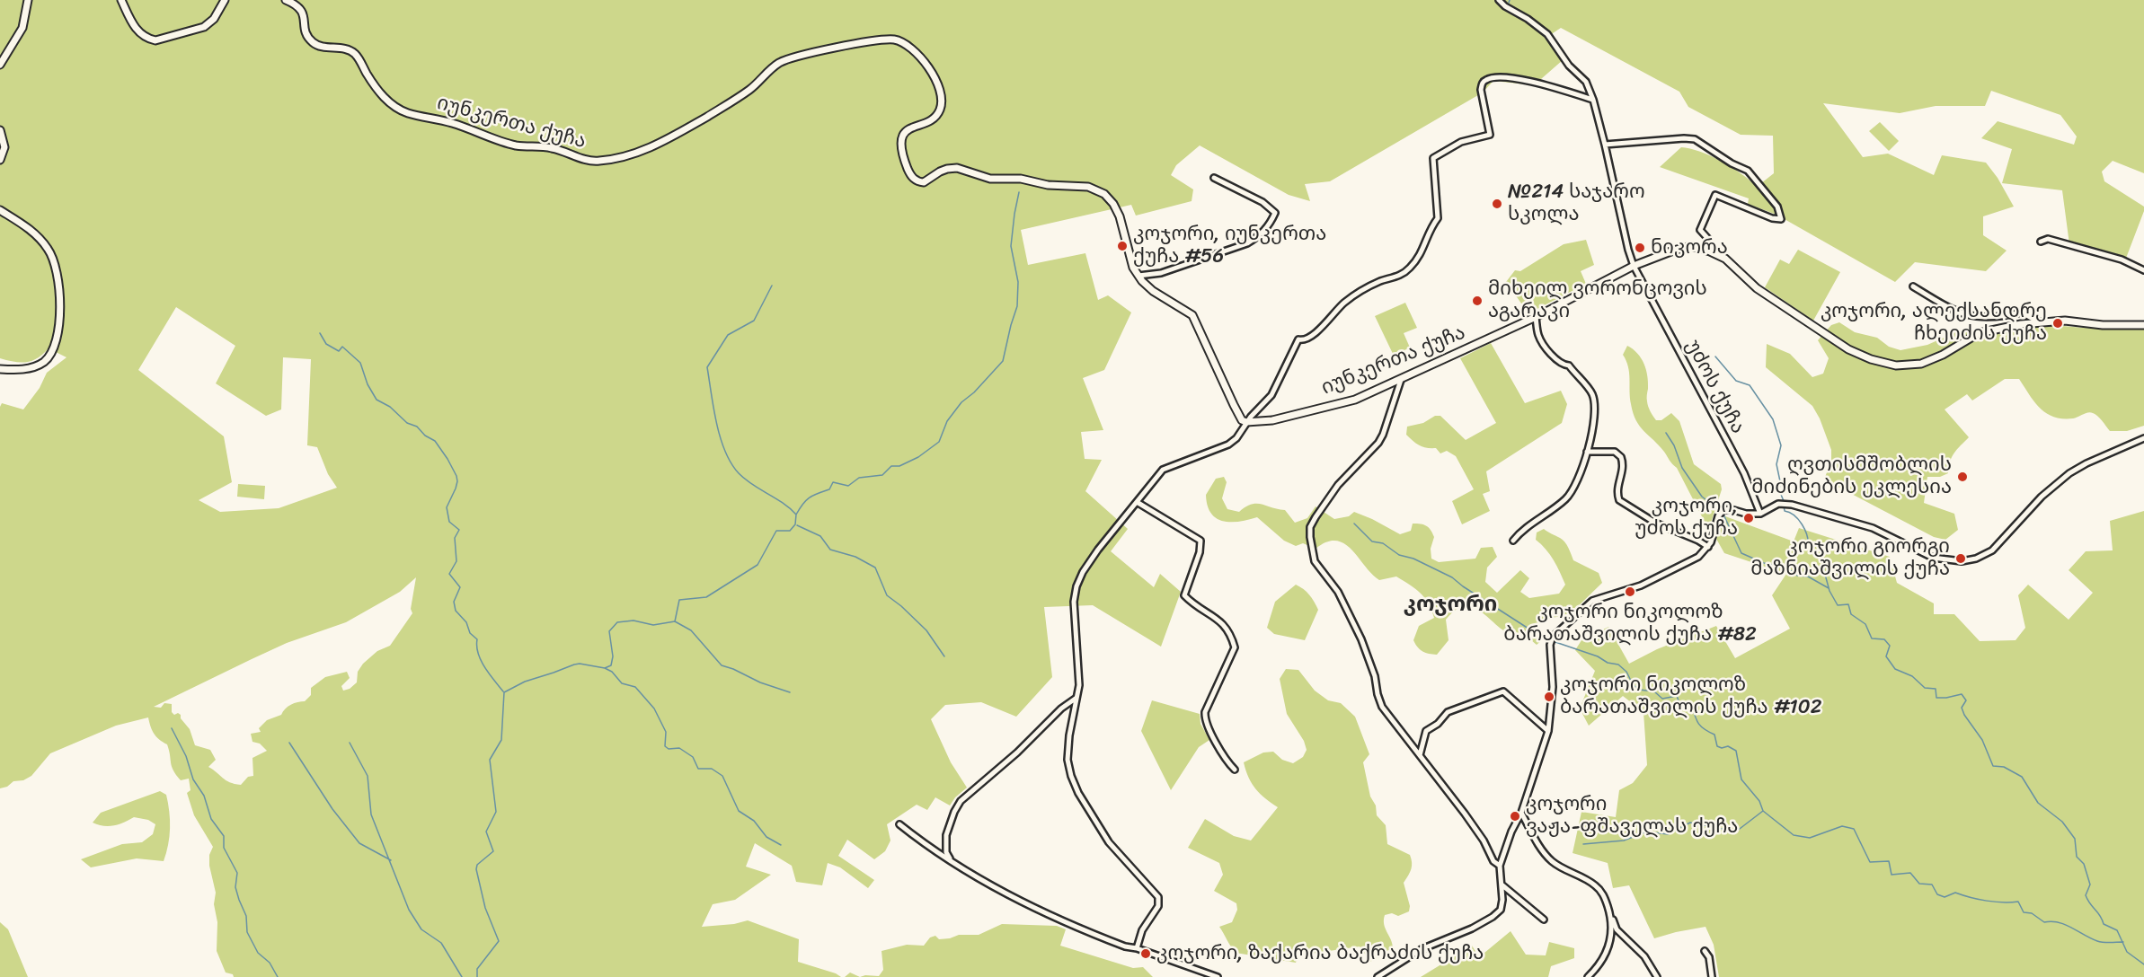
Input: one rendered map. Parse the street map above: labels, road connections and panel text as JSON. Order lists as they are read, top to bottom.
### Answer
{
  "streets": {
    "main road": ["იუნკერთა ქუჩა"],
    "street": ["უძოს ქუჩა"]
  },
  "crossings": [
    ["იუნკერთა ქუჩა", "უძოს ქუჩა"]
  ],
  "districts": ["კოჯორი"],
  "places": [
    "№214 საჯარო სკოლა",
    "კოჯორი, იუნკერთა ქუჩა #56",
    "ნიკორა",
    "მიხეილ ვორონცოვის აგარაკი",
    "კოჯორი, ალექსანდრე ჩხეიძის ქუჩა",
    "ღვთისმშობლის მიძინების ეკლესია",
    "კოჯორი, უძოს ქუჩა",
    "კოჯორი გიორგი მაზნიაშვილის ქუჩა",
    "კოჯორი ნიკოლოზ ბარათაშვილის ქუჩა #82",
    "კოჯორი ნიკოლოზ ბარათაშვილის ქუჩა #102",
    "კოჯორი ვაჟა-ფშაველას ქუჩა",
    "კოჯორი, ზაქარია ბაქრაძის ქუჩა"
  ]
}
